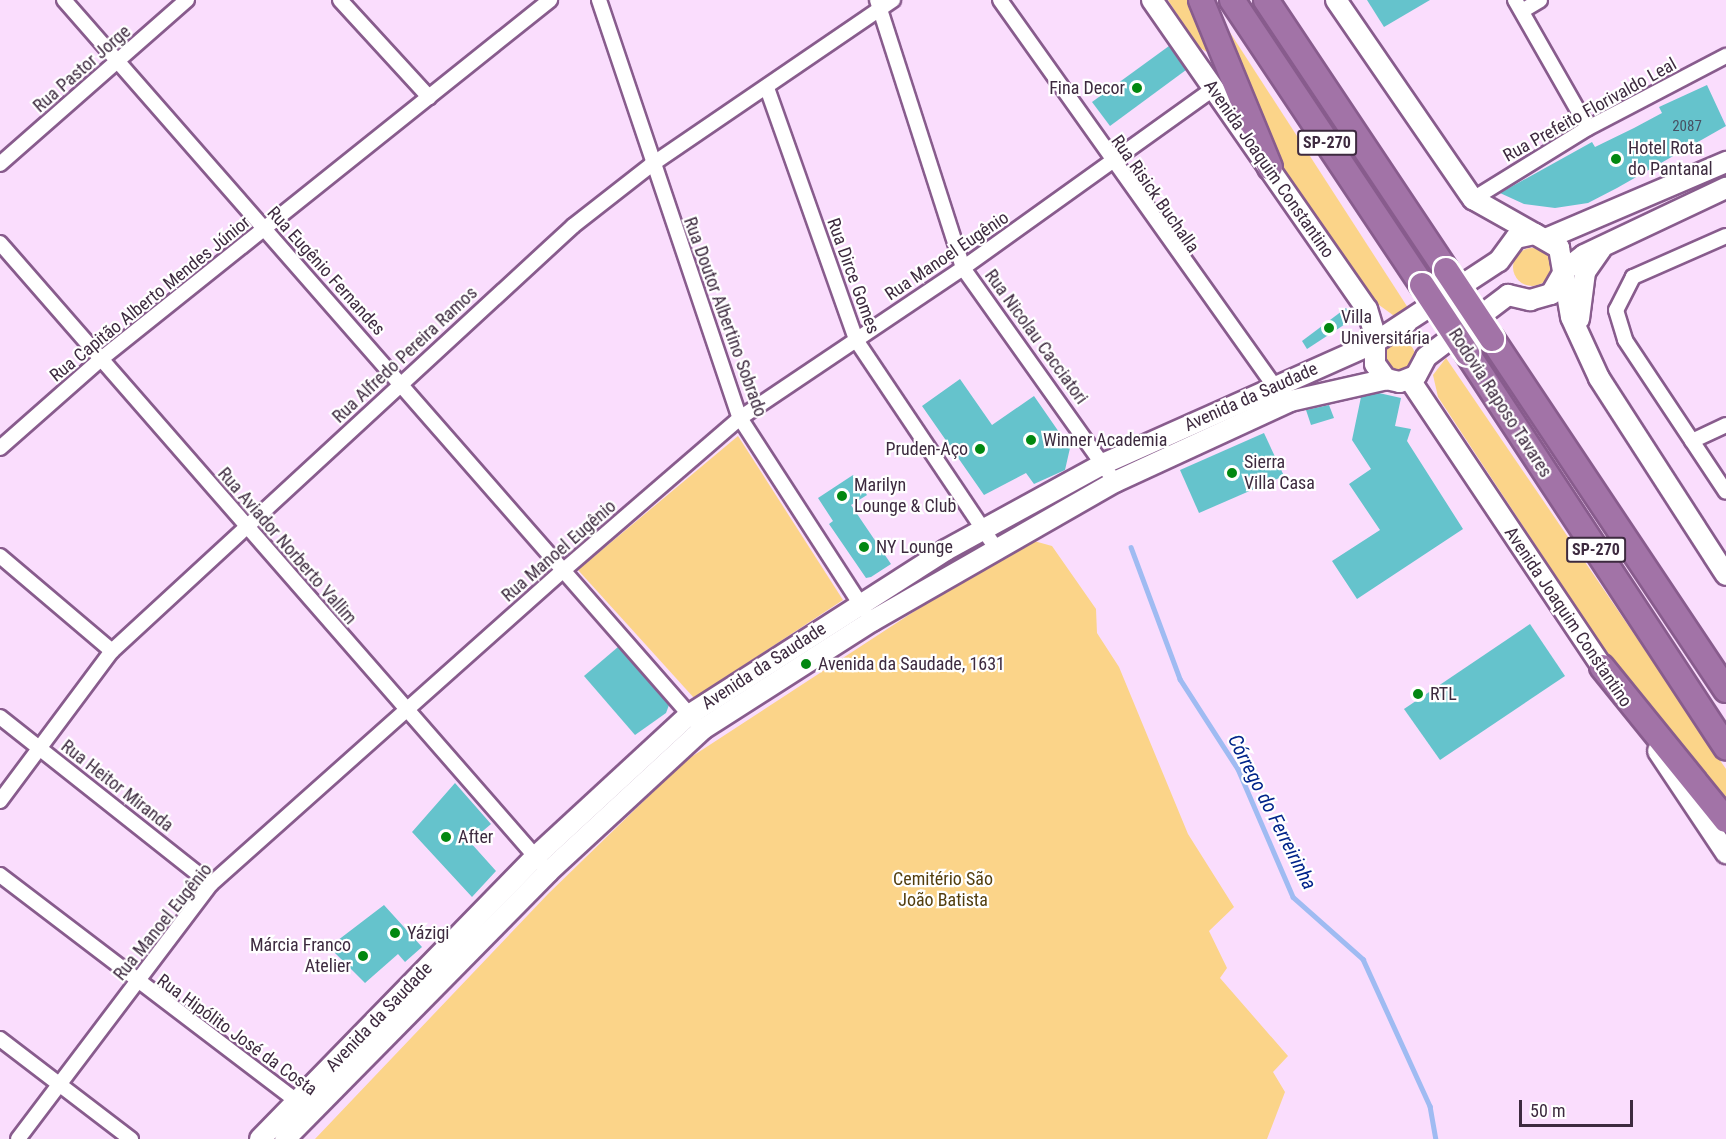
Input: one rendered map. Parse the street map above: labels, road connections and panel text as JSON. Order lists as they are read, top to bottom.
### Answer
{
  "streets": {
    "highway": ["SP-270", "Rodovia Raposo Tavares"],
    "street": [
      "Rua Pastor Jorge",
      "Rua Prefeito Florivaldo Leal",
      "Avenida Joaquim Constantino",
      "Rua Risick Buchalla",
      "Rua Manoel Eugênio",
      "Rua Eugênio Fernandes",
      "Rua Dirce Gomes",
      "Rua Capitão Alberto Mendes Júnior",
      "Rua Doutor Albertino Sobrado",
      "Rua Nicolau Cacciatori",
      "Rua Alfredo Pereira Ramos",
      "Avenida da Saudade",
      "Rua Aviador Norberto Vallim",
      "Rua Heitor Miranda",
      "Rua Hipólito José da Costa"
    ]
  },
  "crossings": [
    ["Rua Pastor Jorge", "Rua Eugênio Fernandes"],
    ["Avenida Joaquim Constantino", "Rua Manoel Eugênio"],
    ["Avenida Joaquim Constantino", "Avenida da Saudade"],
    ["Rua Risick Buchalla", "Rua Manoel Eugênio"],
    ["Rua Risick Buchalla", "Avenida da Saudade"],
    ["Rua Manoel Eugênio", "Rua Eugênio Fernandes"],
    ["Rua Manoel Eugênio", "Rua Dirce Gomes"],
    ["Rua Manoel Eugênio", "Rua Doutor Albertino Sobrado"],
    ["Rua Manoel Eugênio", "Rua Nicolau Cacciatori"],
    ["Rua Manoel Eugênio", "Rua Aviador Norberto Vallim"],
    ["Rua Manoel Eugênio", "Rua Heitor Miranda"],
    ["Rua Manoel Eugênio", "Rua Hipólito José da Costa"],
    ["Rua Eugênio Fernandes", "Rua Capitão Alberto Mendes Júnior"],
    ["Rua Eugênio Fernandes", "Rua Alfredo Pereira Ramos"],
    ["Rua Eugênio Fernandes", "Avenida da Saudade"],
    ["Rua Dirce Gomes", "Rua Alfredo Pereira Ramos"],
    ["Rua Dirce Gomes", "Avenida da Saudade"],
    ["Rua Capitão Alberto Mendes Júnior", "Rua Aviador Norberto Vallim"],
    ["Rua Doutor Albertino Sobrado", "Rua Alfredo Pereira Ramos"],
    ["Rua Doutor Albertino Sobrado", "Avenida da Saudade"],
    ["Rua Nicolau Cacciatori", "Rua Alfredo Pereira Ramos"],
    ["Rua Nicolau Cacciatori", "Avenida da Saudade"],
    ["Rua Alfredo Pereira Ramos", "Rua Aviador Norberto Vallim"],
    ["Rua Alfredo Pereira Ramos", "Rua Heitor Miranda"],
    ["Avenida da Saudade", "Rua Aviador Norberto Vallim"],
    ["Avenida da Saudade", "Rua Hipólito José da Costa"]
  ],
  "water": ["Córrego do Ferreirinha"],
  "parks": ["Cemitério São João Batista"],
  "places": [
    "Fina Decor",
    "Hotel Rota do Pantanal",
    "Villa Universitária",
    "Winner Academia",
    "Pruden-Aço",
    "Sierra Villa Casa",
    "Marilyn Lounge & Club",
    "NY Lounge",
    "Avenida da Saudade, 1631",
    "RTL",
    "After",
    "Yázigi",
    "Márcia Franco Atelier"
  ],
  "house_numbers": ["2087"],
  "scale_bar": "50 m"
}
